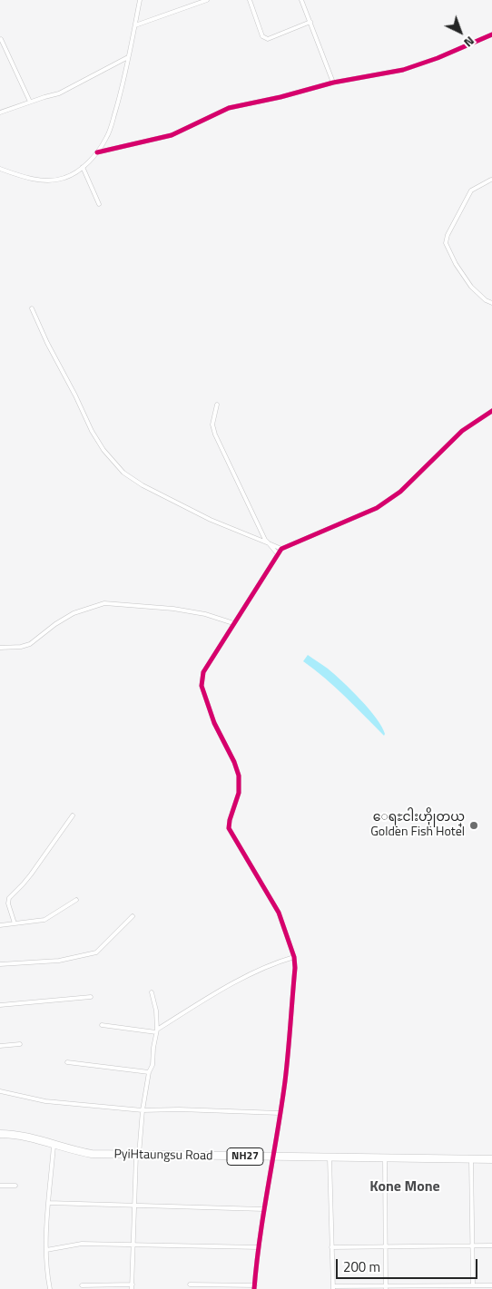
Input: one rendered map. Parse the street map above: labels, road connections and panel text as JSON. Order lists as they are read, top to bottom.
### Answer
{
  "streets": {
    "highway": ["PyiHtaungsu Road", "NH27"]
  },
  "districts": ["Kone Mone"],
  "places": ["ေရႊငါးဟိုုတယ္ Golden Fish Hotel"],
  "scale_bar": "200 m",
  "north": "bottom right"
}
